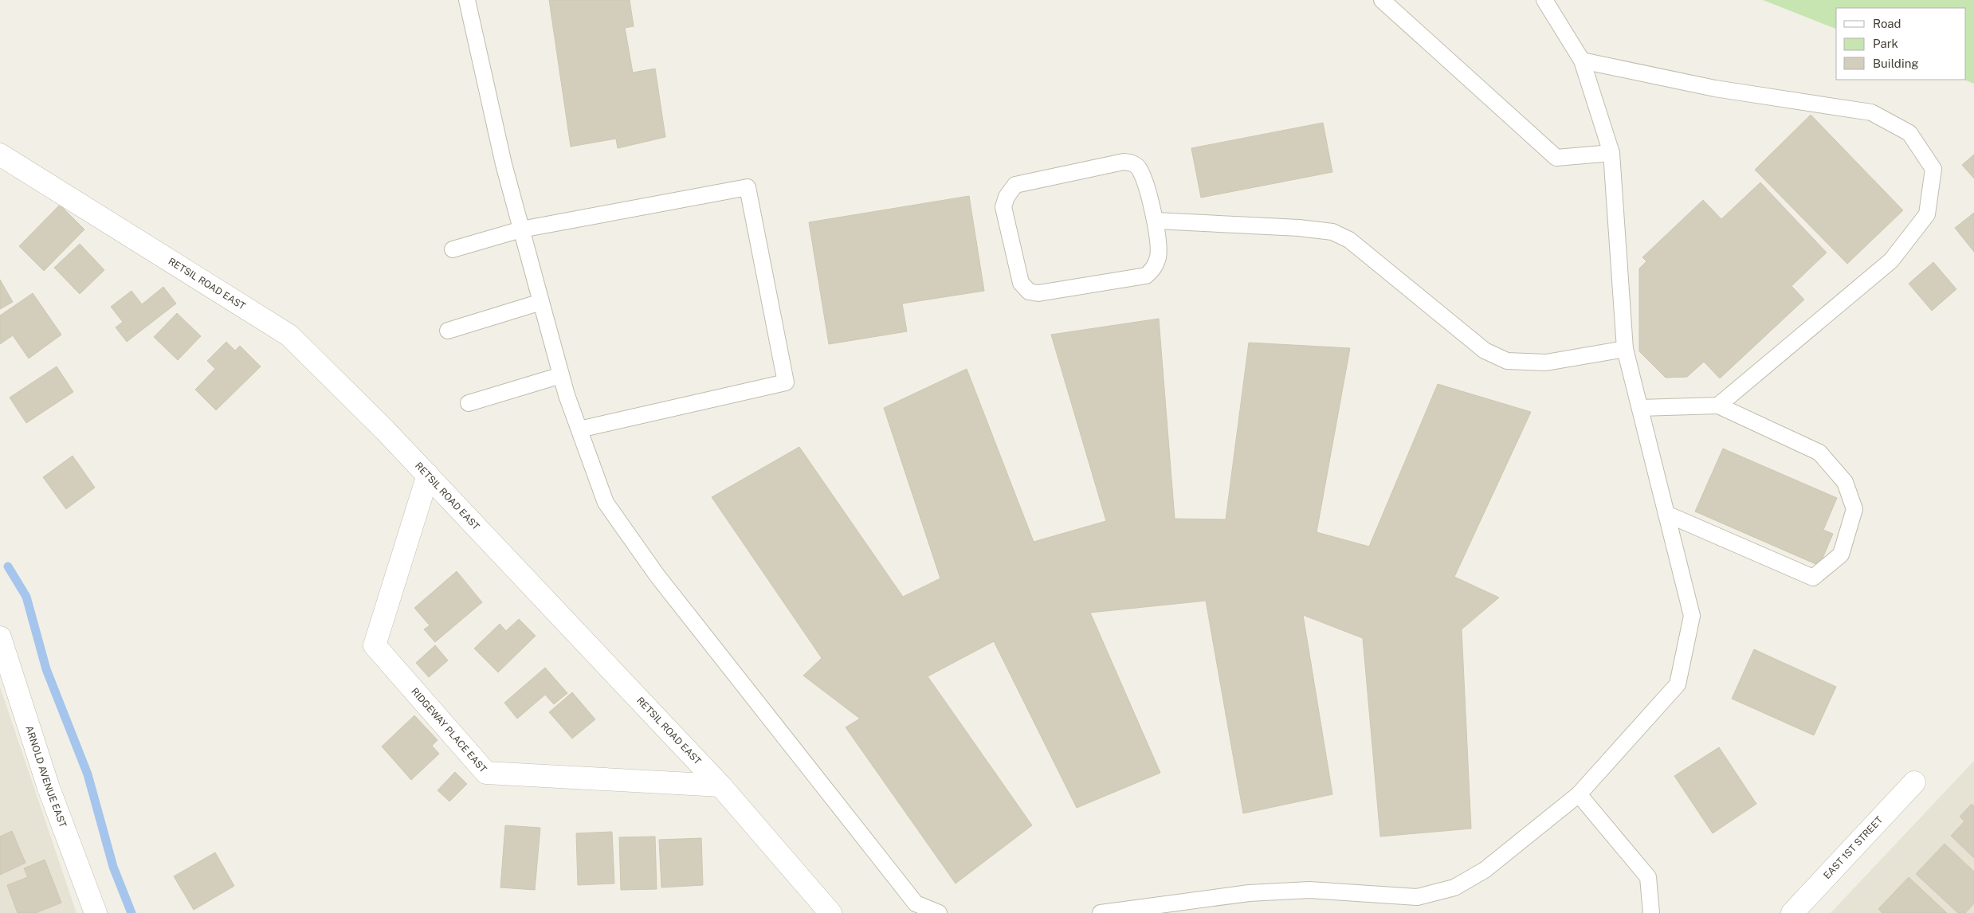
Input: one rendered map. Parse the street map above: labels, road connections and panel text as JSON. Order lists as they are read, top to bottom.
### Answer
{
  "streets": {
    "street": [
      "RETSIL ROAD EAST",
      "RIDGEWAY PLACE EAST",
      "ARNOLD AVENUE EAST",
      "EAST 1ST STREET"
    ]
  },
  "crossings": [
    ["RETSIL ROAD EAST", "RIDGEWAY PLACE EAST"]
  ],
  "legend": ["Road", "Park", "Building"]
}
